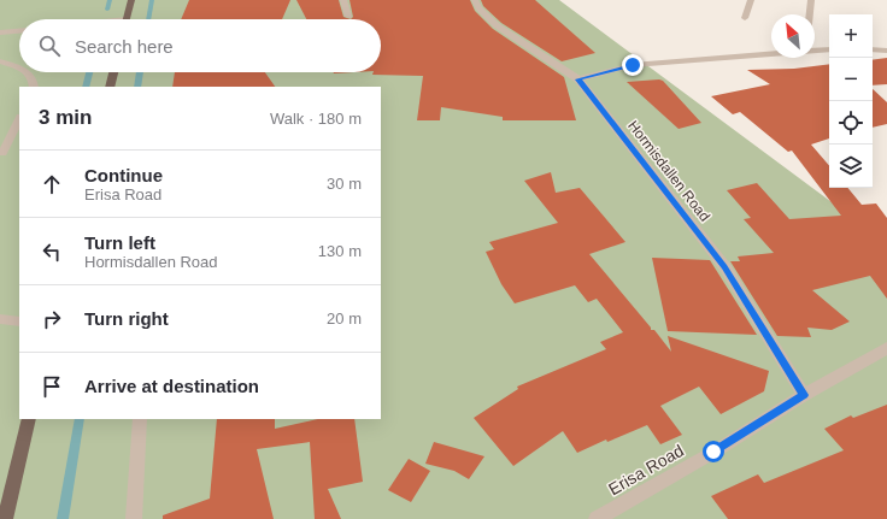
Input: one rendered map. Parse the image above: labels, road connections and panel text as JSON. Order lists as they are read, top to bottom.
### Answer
{
  "streets": {
    "street": ["Hormisdallen Road", "Erisa Road"]
  },
  "crossings": [
    ["Hormisdallen Road", "Erisa Road"]
  ],
  "north": "top left",
  "page": {
    "map_buttons": ["+", "−"],
    "search": "Search here",
    "heading": ["3 min", "Walk · 180 m"],
    "list": [
      ["Continue", "Erisa Road", "30 m"],
      ["Turn left", "Hormisdallen Road", "130 m"],
      ["Turn right", "20 m"],
      "Arrive at destination"
    ]
  }
}
